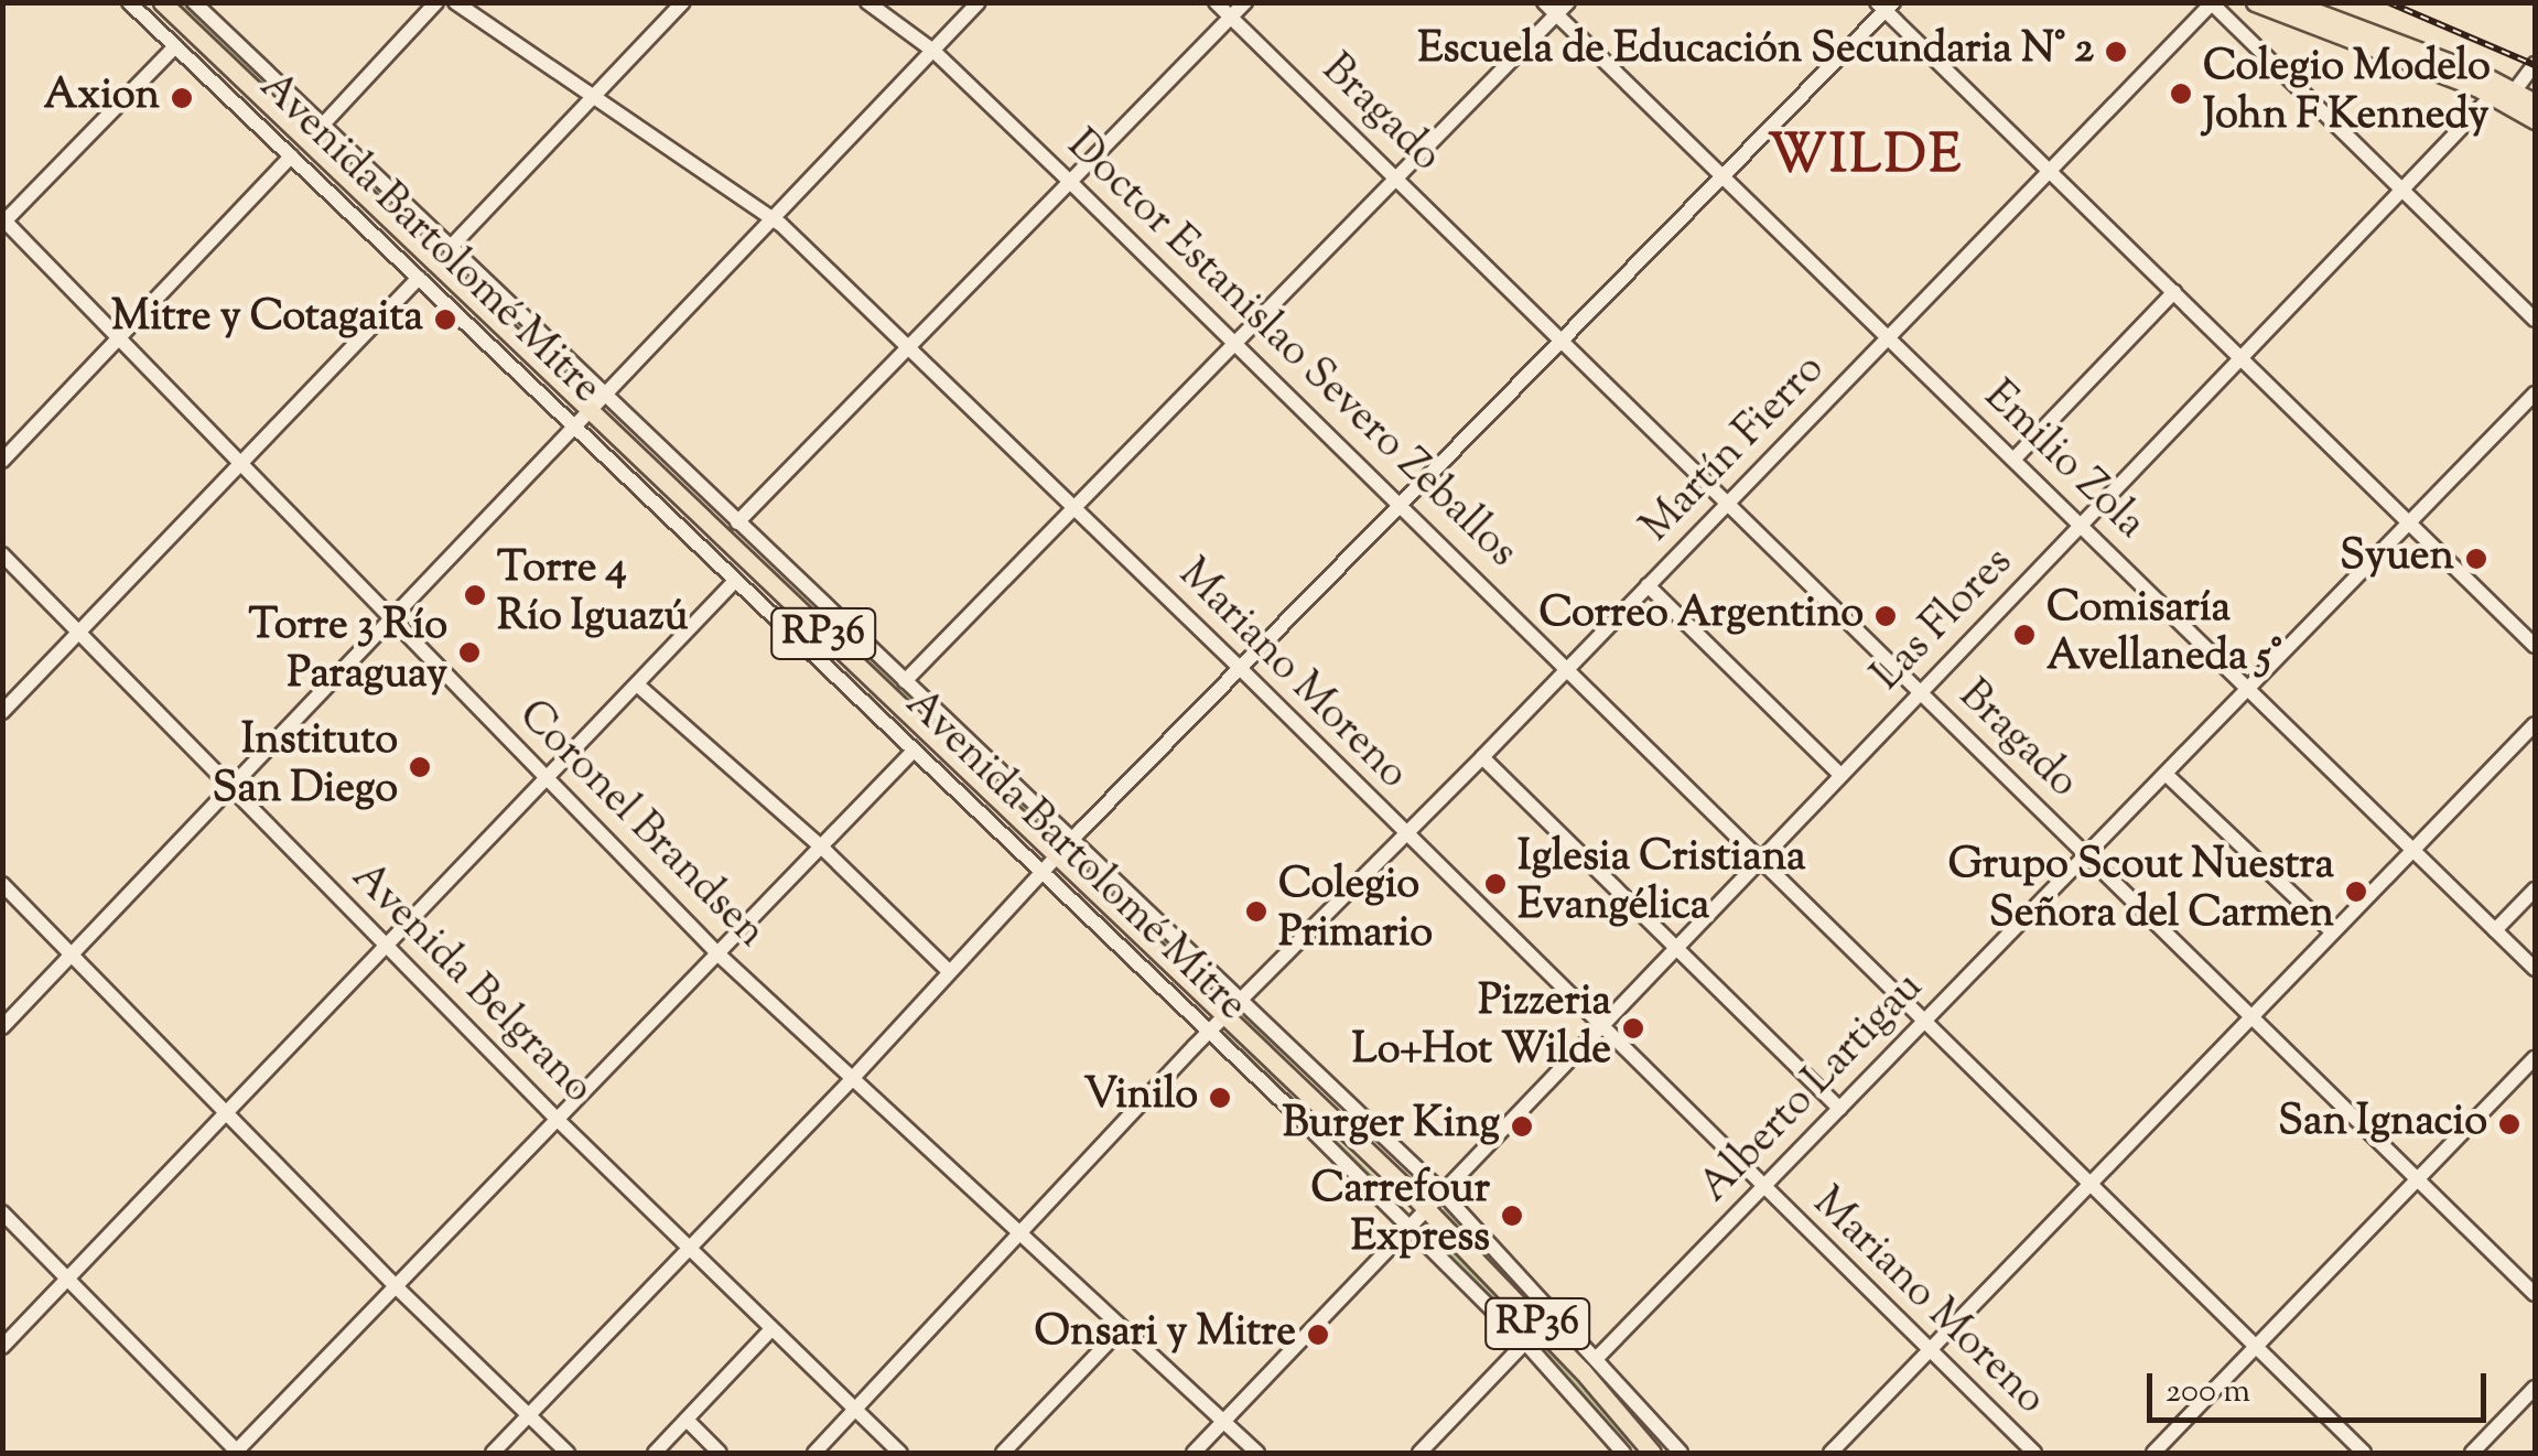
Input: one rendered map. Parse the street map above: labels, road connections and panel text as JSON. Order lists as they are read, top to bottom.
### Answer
{
  "streets": {
    "main road": ["Avenida Bartolomé Mitre", "RP36"],
    "street": [
      "Bragado",
      "Doctor Estanislao Severo Zeballos",
      "Martín Fierro",
      "Emilio Zola",
      "Las Flores",
      "Mariano Moreno",
      "Coronel Brandsen",
      "Avenida Belgrano",
      "Alberto Lartigau"
    ]
  },
  "crossings": [
    ["Bragado", "Martín Fierro"],
    ["Bragado", "Las Flores"],
    ["Bragado", "Alberto Lartigau"],
    ["Avenida Bartolomé Mitre", "Martín Fierro"],
    ["Avenida Bartolomé Mitre", "Las Flores"],
    ["Avenida Bartolomé Mitre", "Alberto Lartigau"],
    ["Doctor Estanislao Severo Zeballos", "Martín Fierro"],
    ["Doctor Estanislao Severo Zeballos", "Las Flores"],
    ["Doctor Estanislao Severo Zeballos", "Alberto Lartigau"],
    ["Martín Fierro", "Emilio Zola"],
    ["Martín Fierro", "Mariano Moreno"],
    ["Martín Fierro", "Coronel Brandsen"],
    ["Martín Fierro", "Avenida Belgrano"],
    ["Emilio Zola", "Las Flores"],
    ["Emilio Zola", "Alberto Lartigau"],
    ["Las Flores", "Mariano Moreno"],
    ["Las Flores", "Coronel Brandsen"],
    ["Mariano Moreno", "Alberto Lartigau"]
  ],
  "districts": ["WILDE"],
  "places": [
    "Escuela de Educación Secundaria N° 2",
    "Colegio Modelo John F Kennedy",
    "Axion",
    "Mitre y Cotagaita",
    "Syuen",
    "Torre 4 Río Iguazú",
    "Correo Argentino",
    "Comisaría Avellaneda 5°",
    "Torre 3 Río Paraguay",
    "Instituto San Diego",
    "Iglesia Cristiana Evangélica",
    "Grupo Scout Nuestra Señora del Carmen",
    "Colegio Primario",
    "Pizzeria Lo+Hot Wilde",
    "Vinilo",
    "San Ignacio",
    "Burger King",
    "Carrefour Express",
    "Onsari y Mitre"
  ],
  "scale_bar": "200 m"
}
